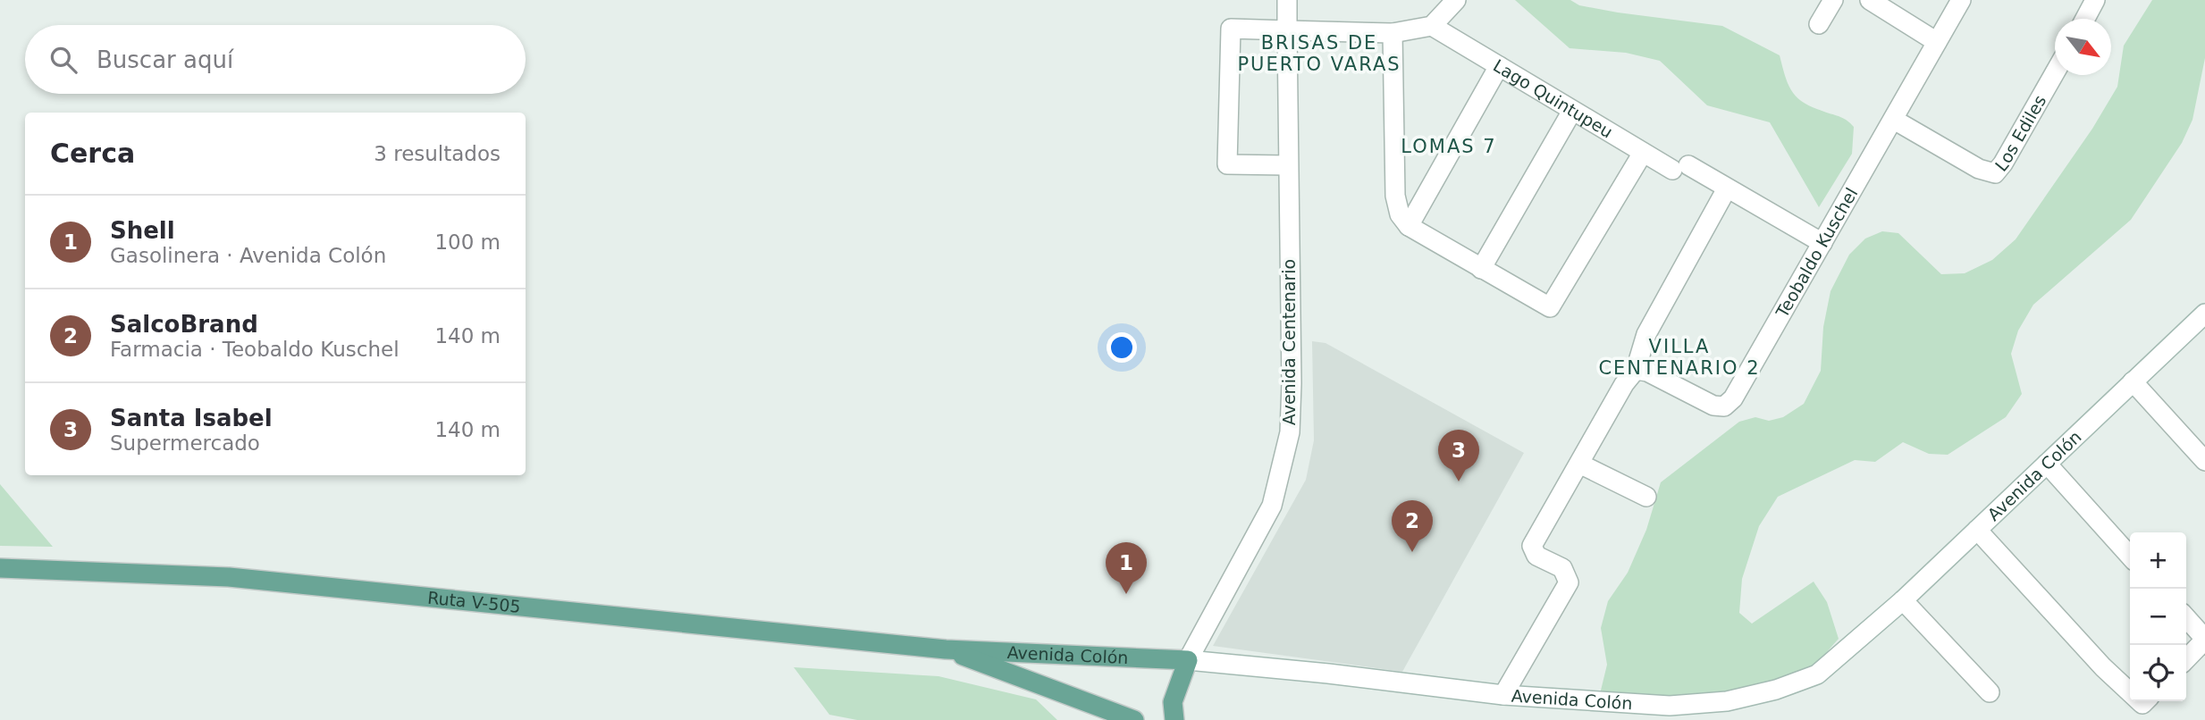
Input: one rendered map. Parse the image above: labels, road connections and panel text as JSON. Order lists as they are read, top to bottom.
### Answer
{
  "streets": {
    "main road": ["Avenida Colón", "Ruta V-505"],
    "street": [
      "Lago Quintupeu",
      "Los Ediles",
      "Teobaldo Kuschel",
      "Avenida Centenario"
    ]
  },
  "crossings": [
    ["Lago Quintupeu", "Teobaldo Kuschel"],
    ["Los Ediles", "Teobaldo Kuschel"],
    ["Avenida Centenario", "Avenida Colón"],
    ["Avenida Colón", "Ruta V-505"]
  ],
  "districts": ["BRISAS DE PUERTO VARAS", "LOMAS 7", "VILLA CENTENARIO 2"],
  "north": "bottom right",
  "page": {
    "search": "Buscar aquí",
    "heading": ["Cerca", "3 resultados"],
    "list": [
      {
        "mark": "1",
        "name": "Shell",
        "note": "Gasolinera · Avenida Colón",
        "value": "100 m"
      },
      {
        "mark": "2",
        "name": "SalcoBrand",
        "note": "Farmacia · Teobaldo Kuschel",
        "value": "140 m"
      },
      {
        "mark": "3",
        "name": "Santa Isabel",
        "note": "Supermercado",
        "value": "140 m"
      }
    ],
    "pins": ["3", "2", "1"],
    "map_buttons": ["+", "−"]
  }
}
